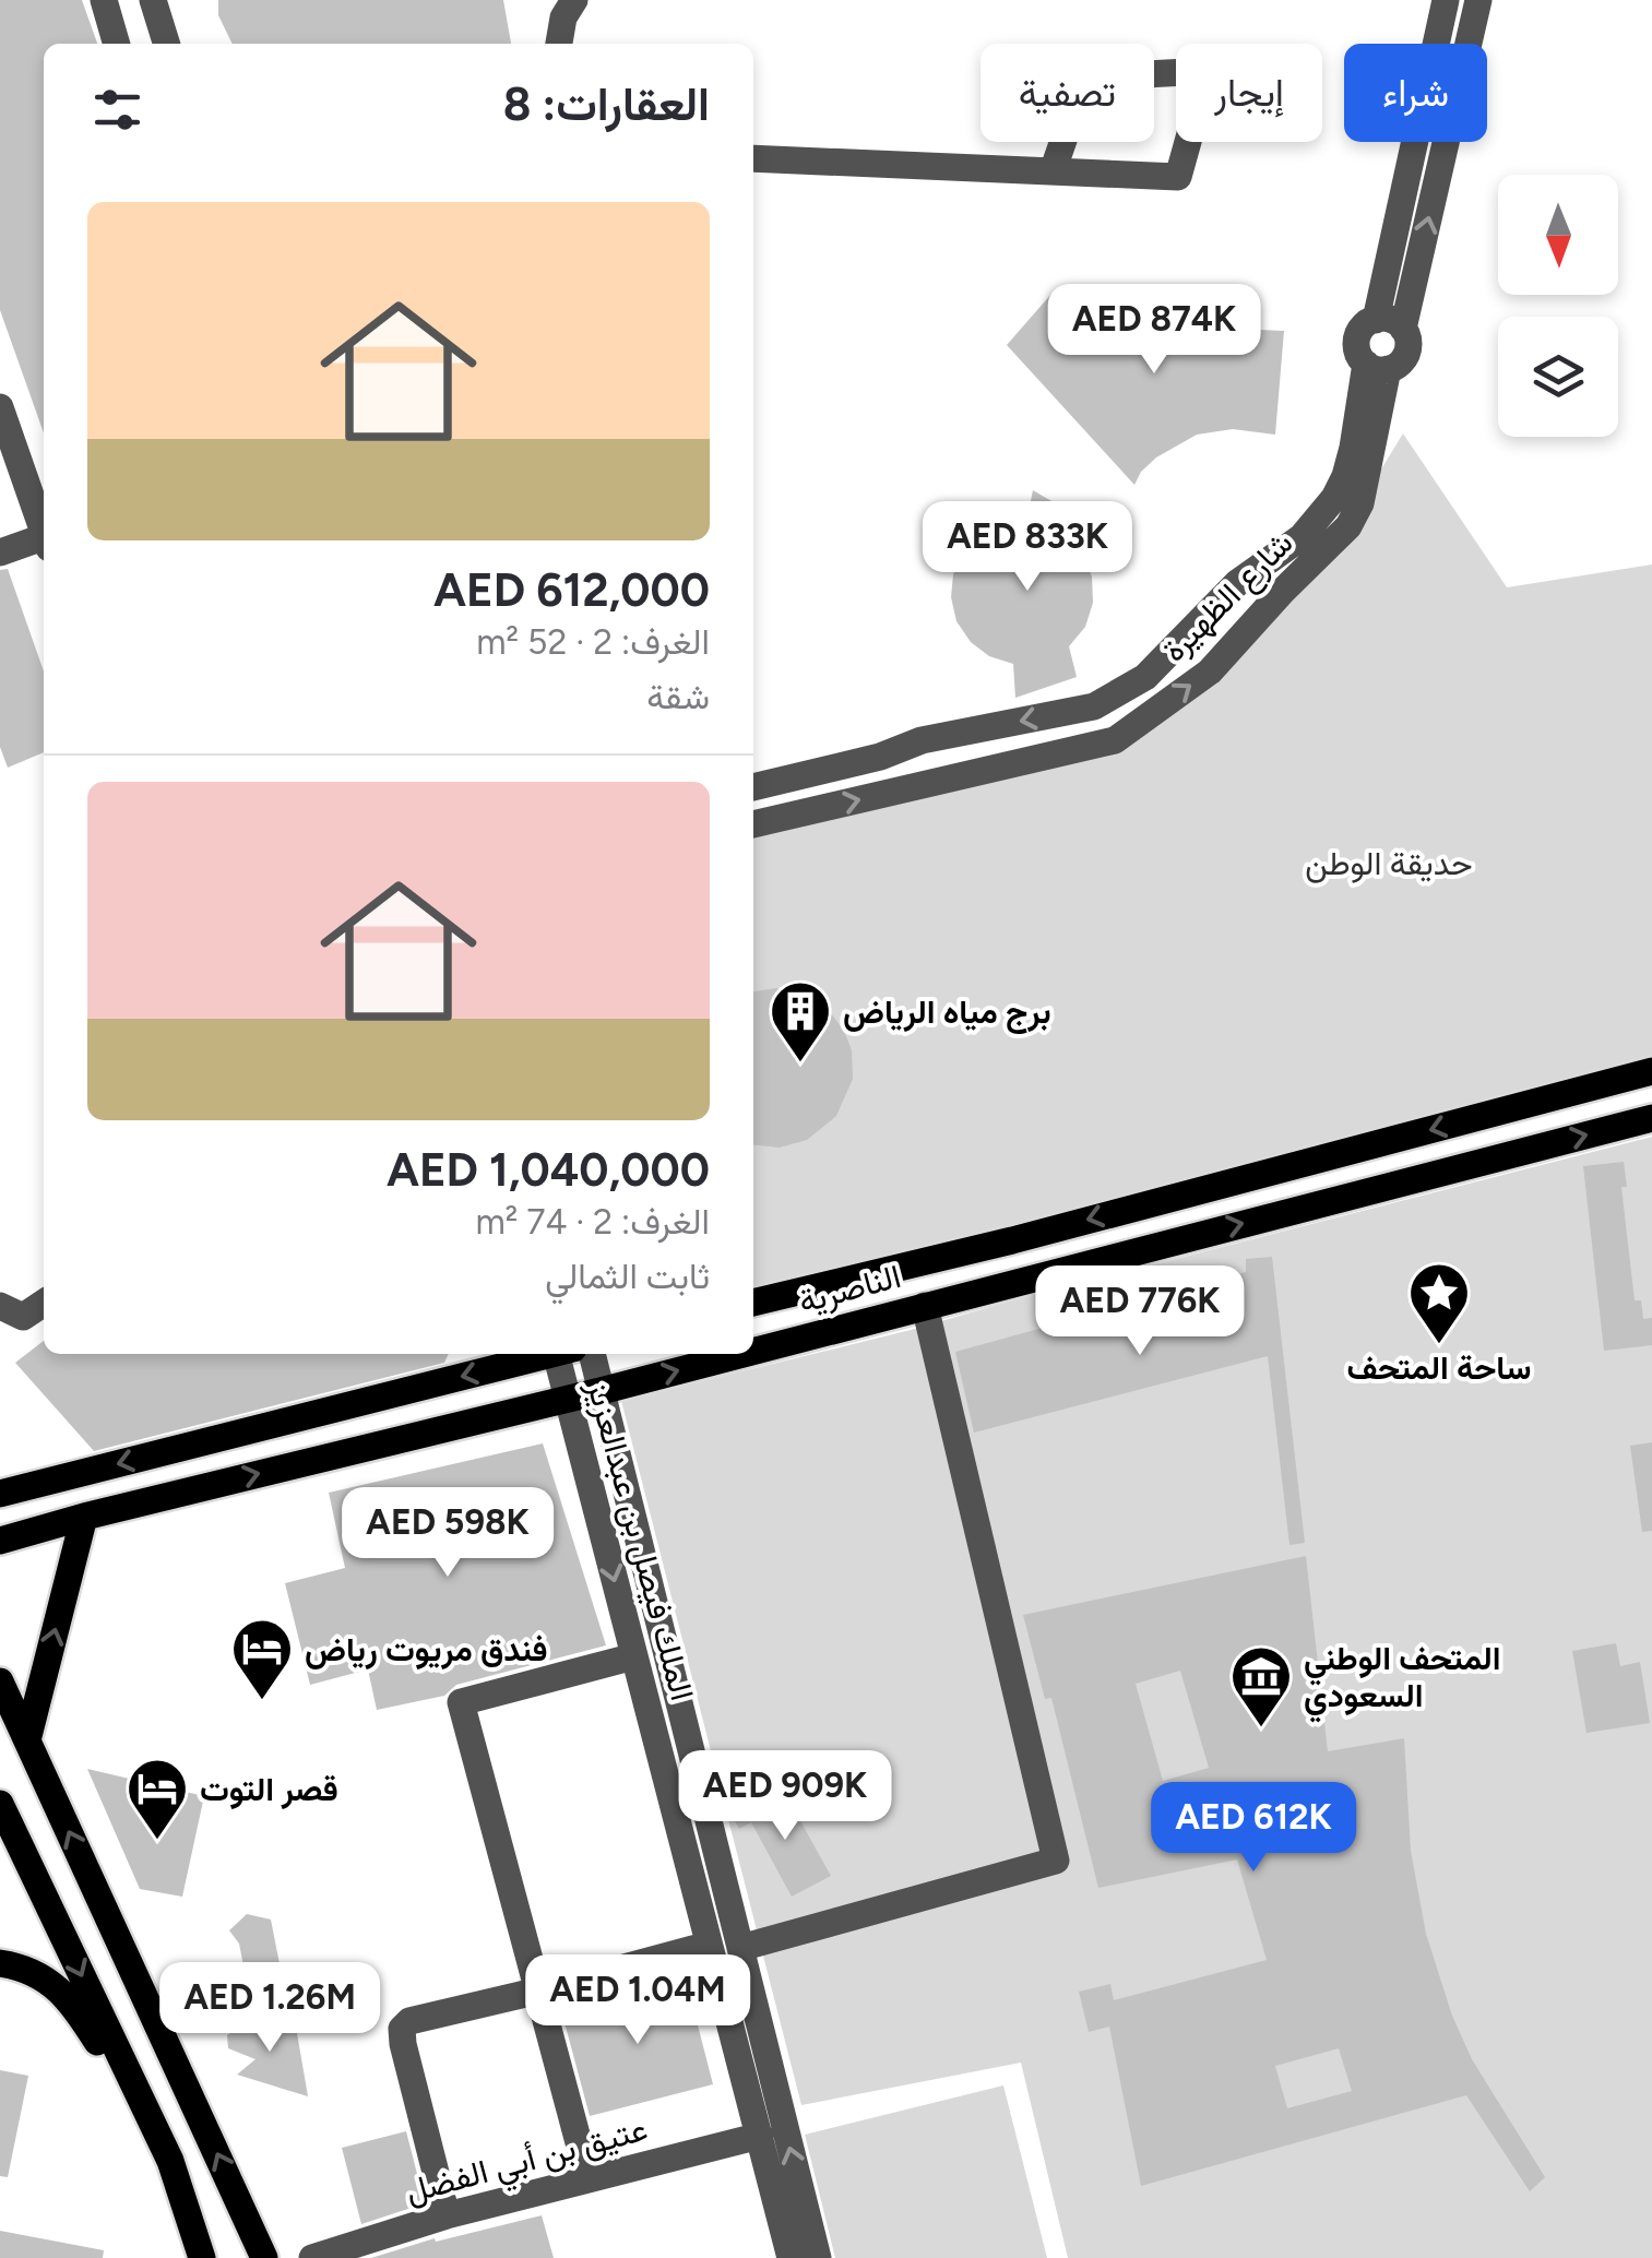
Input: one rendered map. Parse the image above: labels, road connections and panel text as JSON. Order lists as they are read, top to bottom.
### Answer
{
  "streets": {
    "main road": ["الناصرية"],
    "street": ["شارع الظهيرة", "الملك فيصل بن عبدالعزيز", "عتيق بن أبي الفضل"]
  },
  "crossings": [
    ["الناصرية", "الملك فيصل بن عبدالعزيز"],
    ["الملك فيصل بن عبدالعزيز", "عتيق بن أبي الفضل"]
  ],
  "parks": ["حديقة الوطن"],
  "places": {
    "building": ["برج مياه الرياض"],
    "place": ["ساحة المتحف"],
    "hotel": ["فندق مريوت رياض", "قصر التوت"],
    "museum": ["المتحف الوطني السعودي"]
  },
  "north": "bottom",
  "page": {
    "chip": ["شراء", "إيجار", "تصفية"],
    "heading": "العقارات: 8",
    "list": [
      {
        "name": "AED 612,000",
        "note": "الغرف: 2 · 52 m² · شقة"
      },
      {
        "name": "AED 1,040,000",
        "note": "الغرف: 2 · 74 m² · ثابت الثمالي"
      }
    ],
    "price": [
      "AED 874K",
      "AED 833K",
      "AED 776K",
      "AED 598K",
      "AED 909K",
      "AED 612K",
      "AED 1.04M",
      "AED 1.26M"
    ]
  }
}
